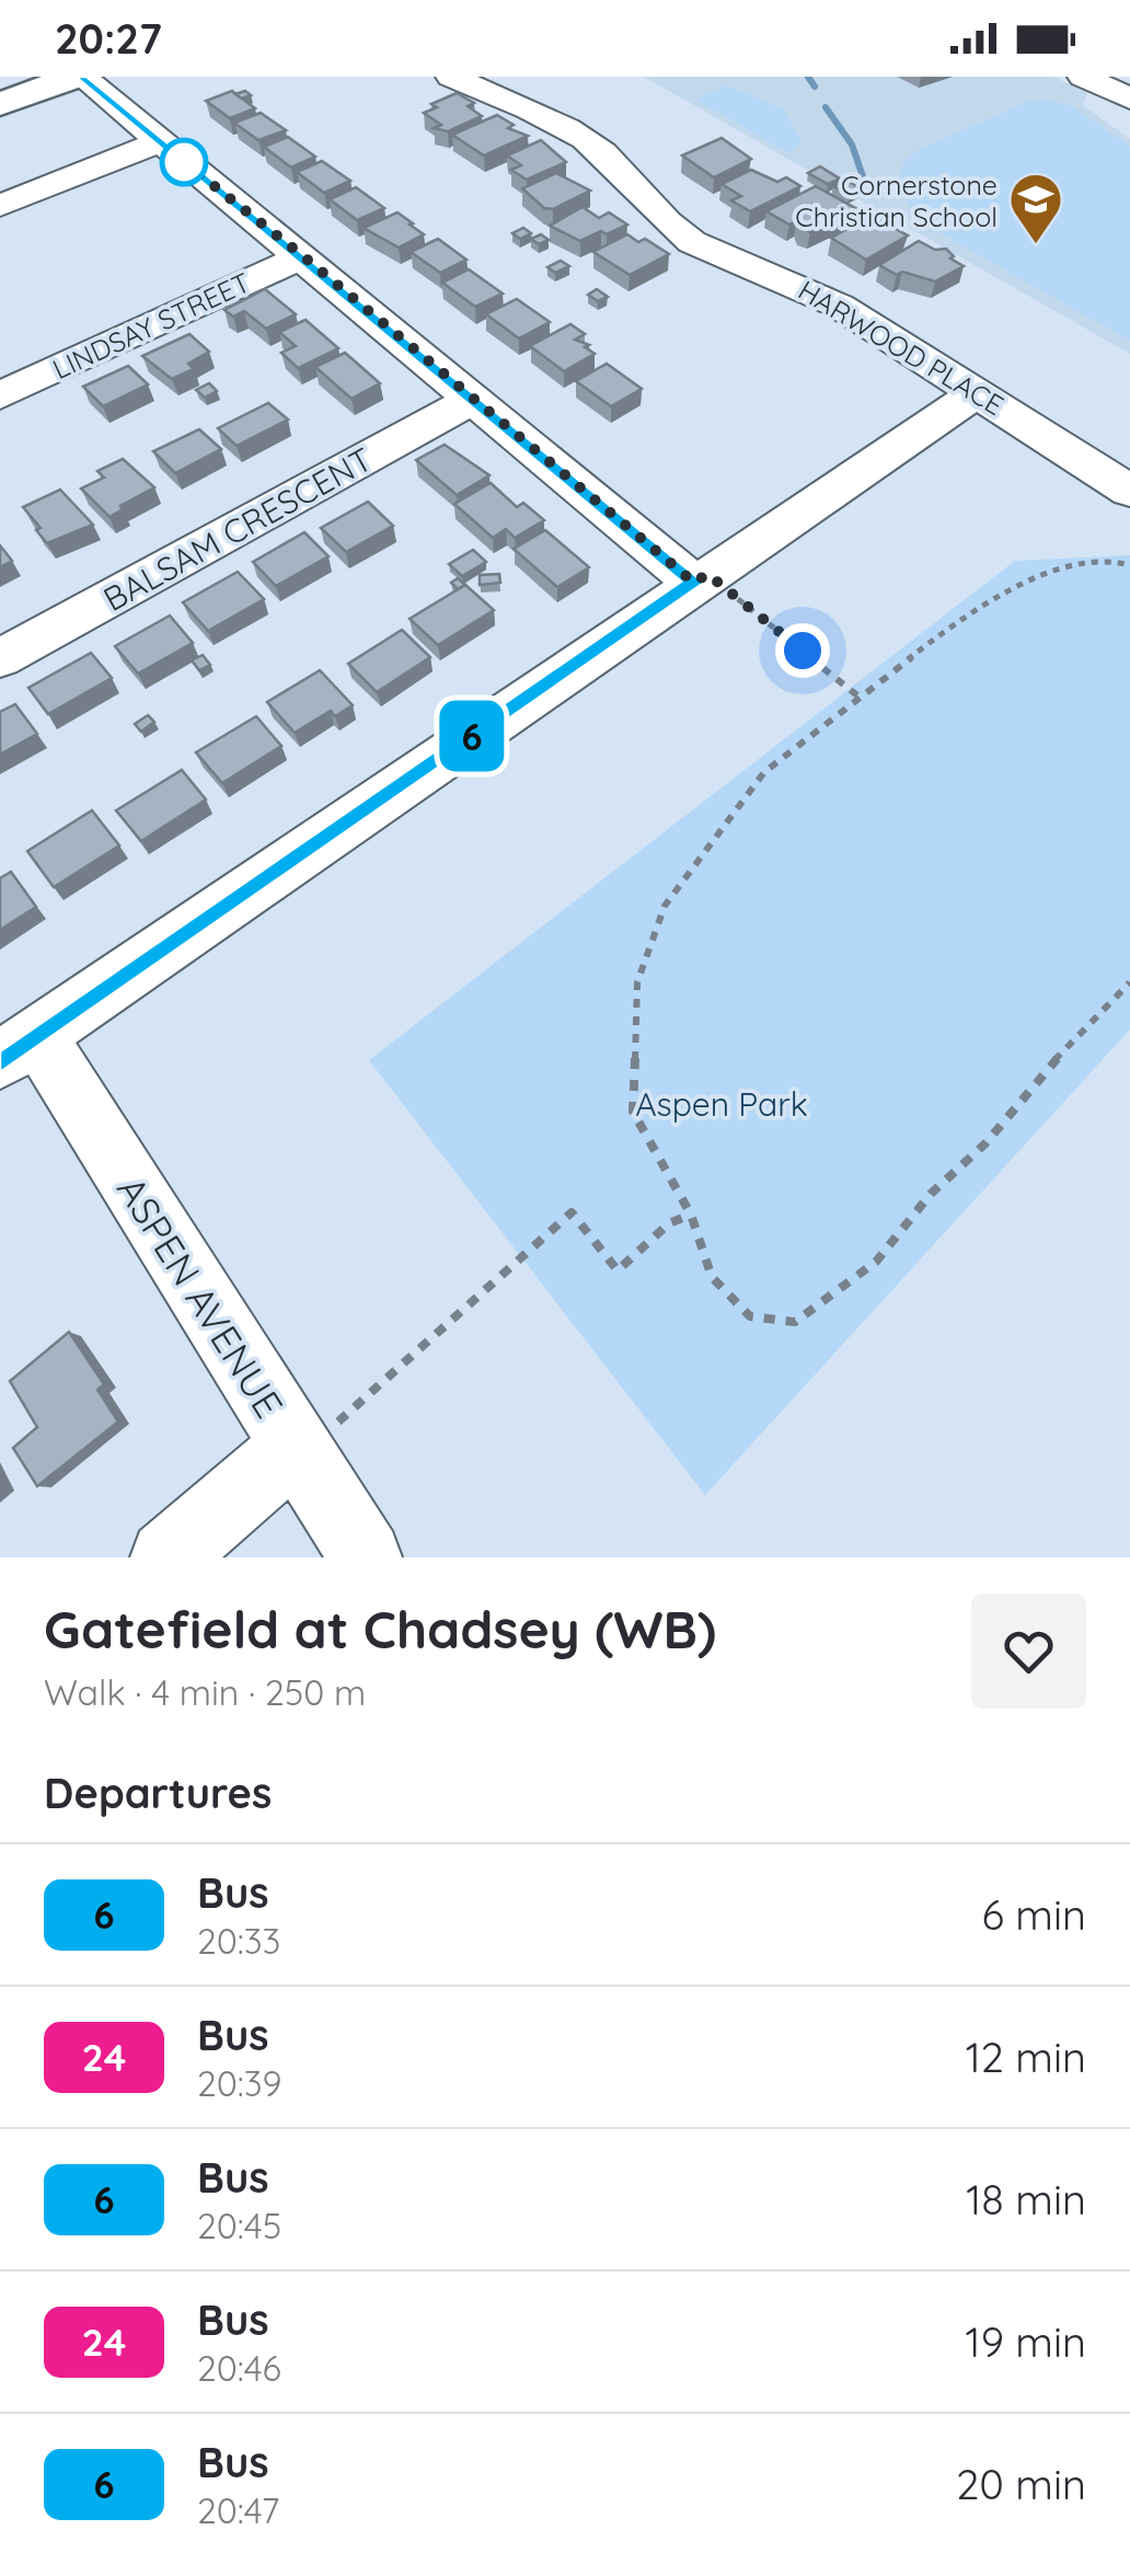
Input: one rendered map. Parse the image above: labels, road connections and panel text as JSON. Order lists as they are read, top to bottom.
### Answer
{
  "streets": {
    "street": [
      "LINDSAY STREET",
      "HARWOOD PLACE",
      "BALSAM CRESCENT",
      "ASPEN AVENUE"
    ]
  },
  "parks": ["Aspen Park"],
  "places": {
    "school or university": ["Cornerstone Christian School"]
  },
  "lines": ["bus line 6"],
  "page": {
    "status": "20:27",
    "on_map": "6",
    "heading": [
      ["Gatefield at Chadsey (WB)", "Walk · 4 min · 250 m"],
      "Departures"
    ],
    "list": [
      {
        "mark": "6",
        "name": "Bus",
        "note": "20:33",
        "value": "6 min"
      },
      {
        "mark": "24",
        "name": "Bus",
        "note": "20:39",
        "value": "12 min"
      },
      {
        "mark": "6",
        "name": "Bus",
        "note": "20:45",
        "value": "18 min"
      },
      {
        "mark": "24",
        "name": "Bus",
        "note": "20:46",
        "value": "19 min"
      },
      {
        "mark": "6",
        "name": "Bus",
        "note": "20:47",
        "value": "20 min"
      }
    ]
  }
}
